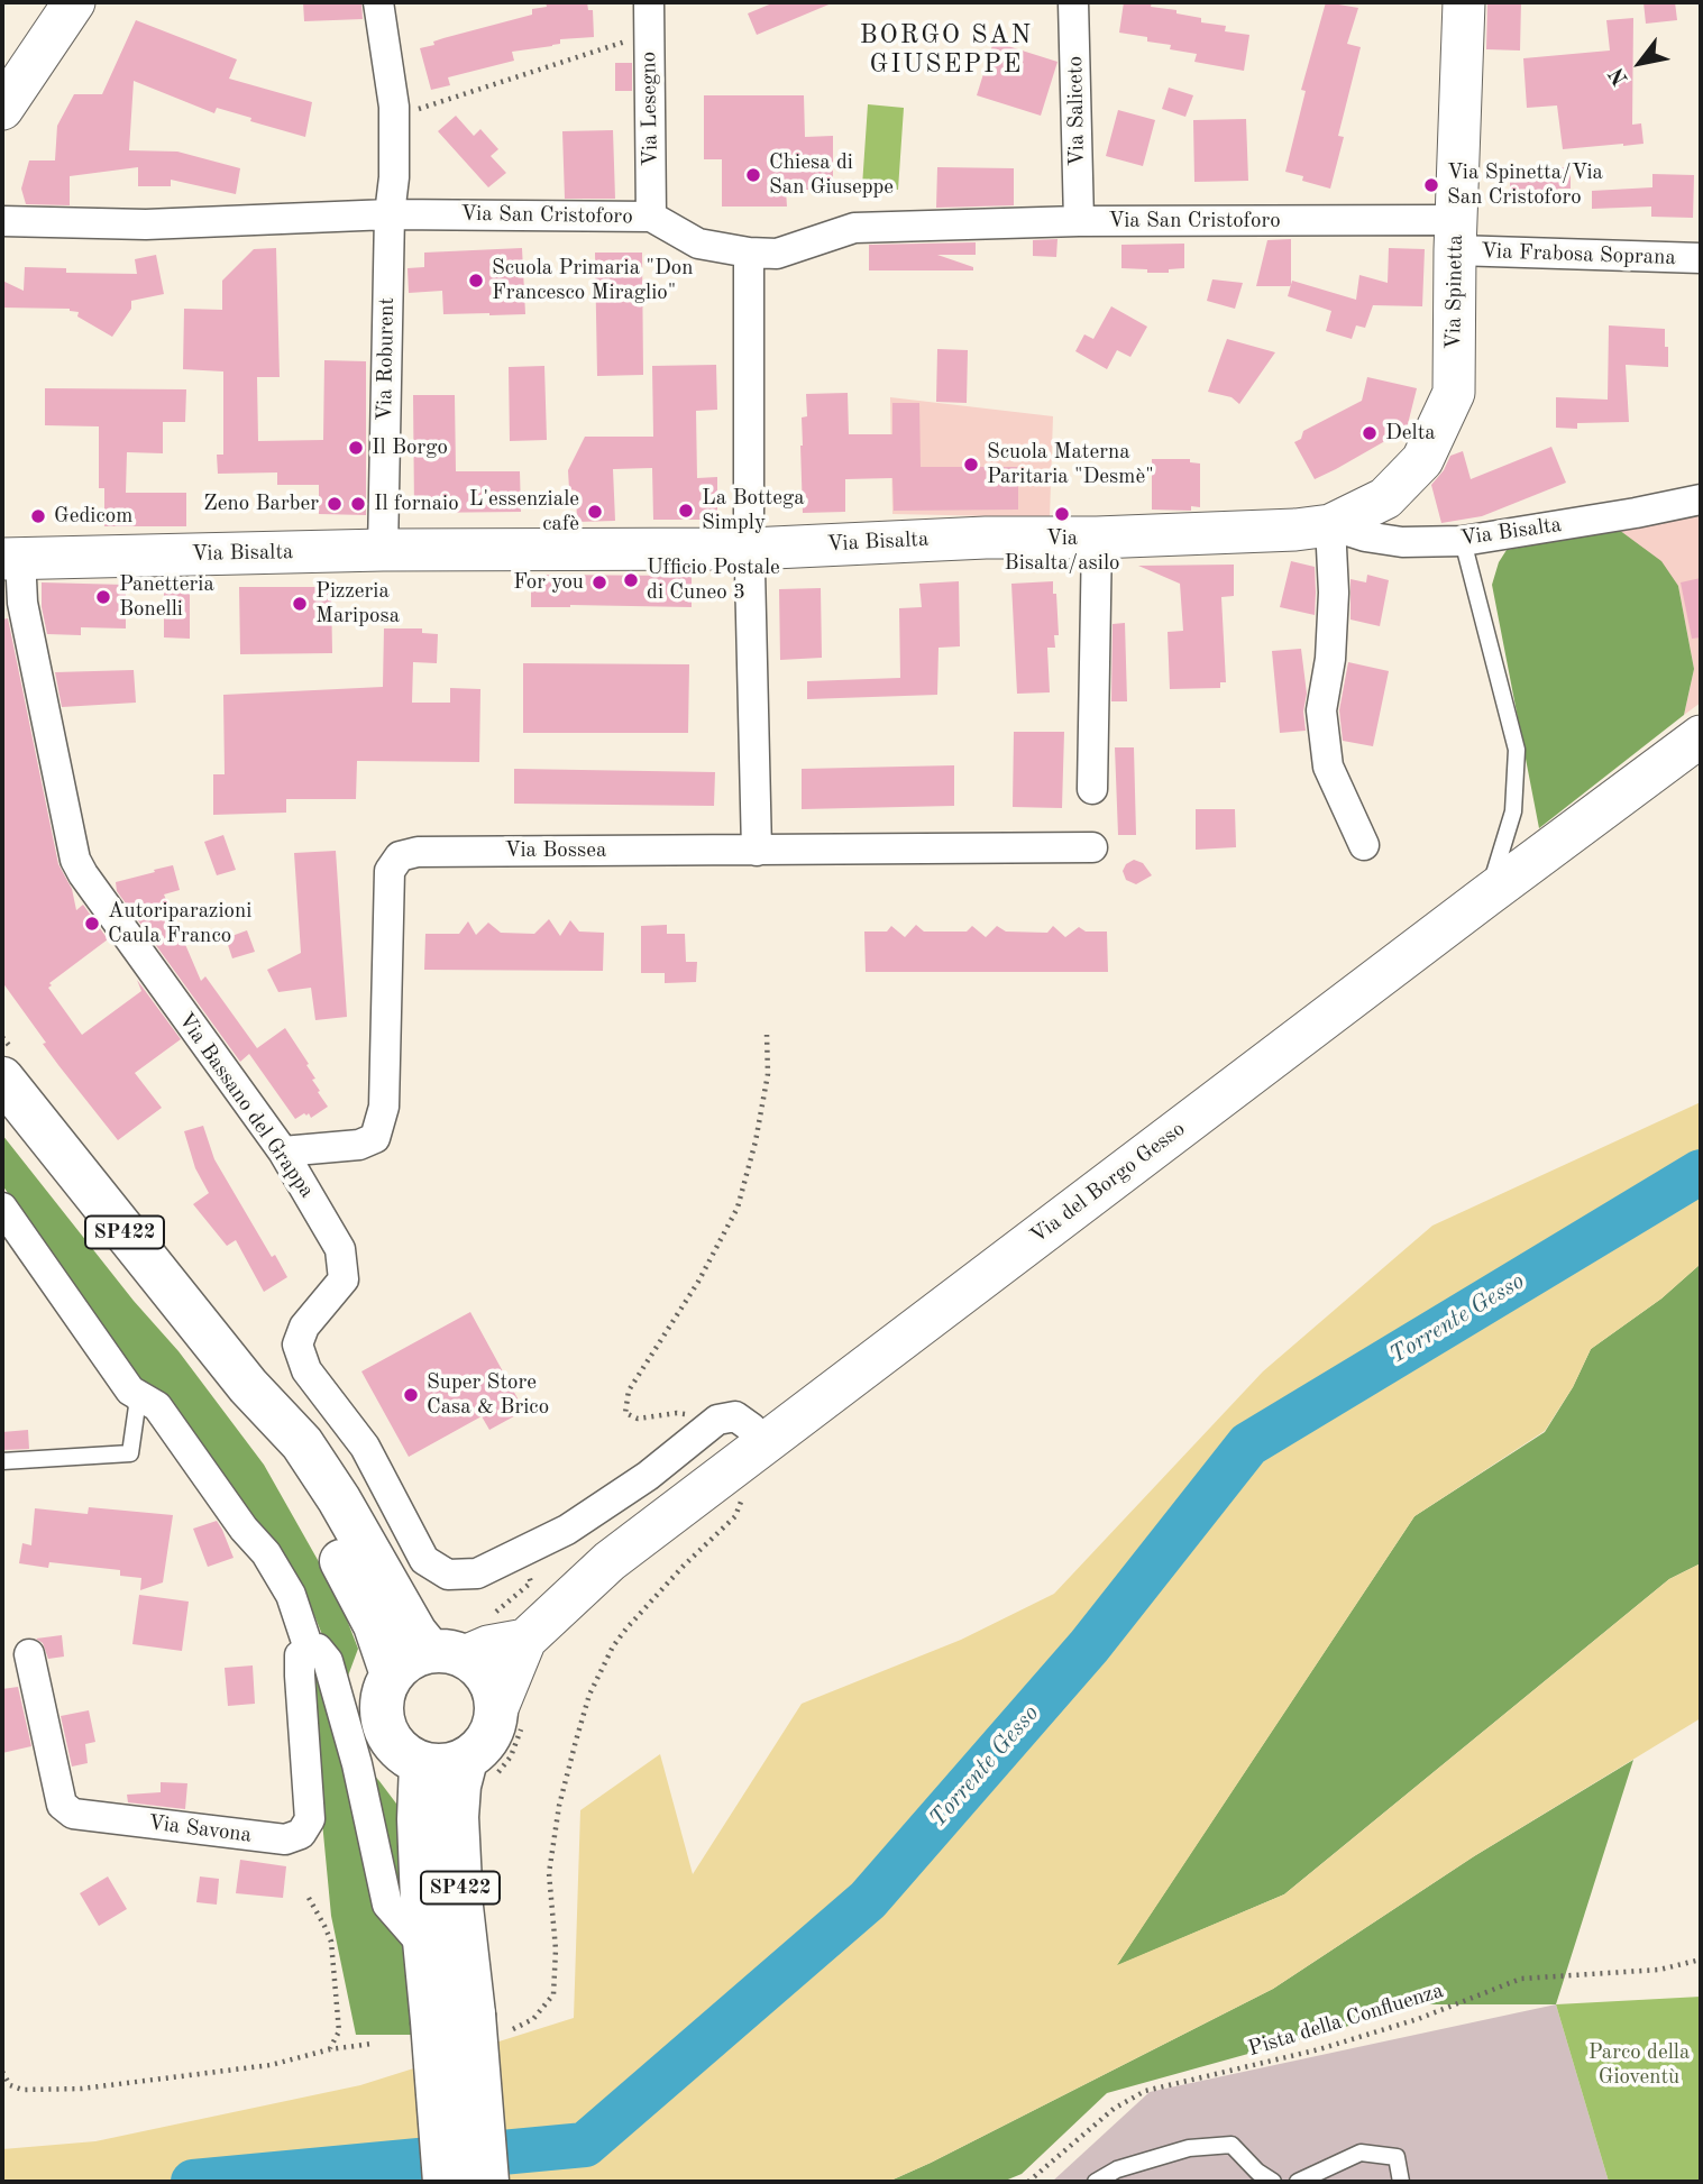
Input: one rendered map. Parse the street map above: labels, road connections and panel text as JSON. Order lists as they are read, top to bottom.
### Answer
{
  "streets": {
    "main road": ["SP422"],
    "street": [
      "Via Lesegno",
      "Via Saliceto",
      "Via San Cristoforo",
      "Via Frabosa Soprana",
      "Via Spinetta",
      "Via Roburent",
      "Via Bisalta",
      "Via Bossea",
      "Via Bassano del Grappa",
      "Via del Borgo Gesso",
      "Via Savona"
    ],
    "path": ["Pista della Confluenza"]
  },
  "crossings": [
    ["Via Lesegno", "Via San Cristoforo"],
    ["Via Saliceto", "Via San Cristoforo"],
    ["Via San Cristoforo", "Via Frabosa Soprana"],
    ["Via San Cristoforo", "Via Spinetta"],
    ["Via San Cristoforo", "Via Roburent"],
    ["Via Frabosa Soprana", "Via Spinetta"],
    ["Via Spinetta", "Via Bisalta"],
    ["Via Roburent", "Via Bisalta"],
    ["Via Bisalta", "Via Bassano del Grappa"],
    ["Via Bossea", "Via Bassano del Grappa"],
    ["Via del Borgo Gesso", "SP422"]
  ],
  "districts": ["BORGO SAN GIUSEPPE"],
  "water": ["Torrente Gesso"],
  "parks": ["Parco della Gioventù"],
  "places": [
    "Chiesa di San Giuseppe",
    "Via Spinetta/Via San Cristoforo",
    "Scuola Primaria \"Don Francesco Miraglio\"",
    "Delta",
    "Il Borgo",
    "Scuola Materna Paritaria \"Desmè\"",
    "Zeno Barber",
    "Il fornaio",
    "La Bottega Simply",
    "L'essenziale cafè",
    "Via Bisalta/asilo",
    "Gedicom",
    "Ufficio Postale di Cuneo 3",
    "For you",
    "Panetteria Bonelli",
    "Pizzeria Mariposa",
    "Autoriparazioni Caula Franco",
    "Super Store Casa & Brico"
  ],
  "north": "bottom left"
}
